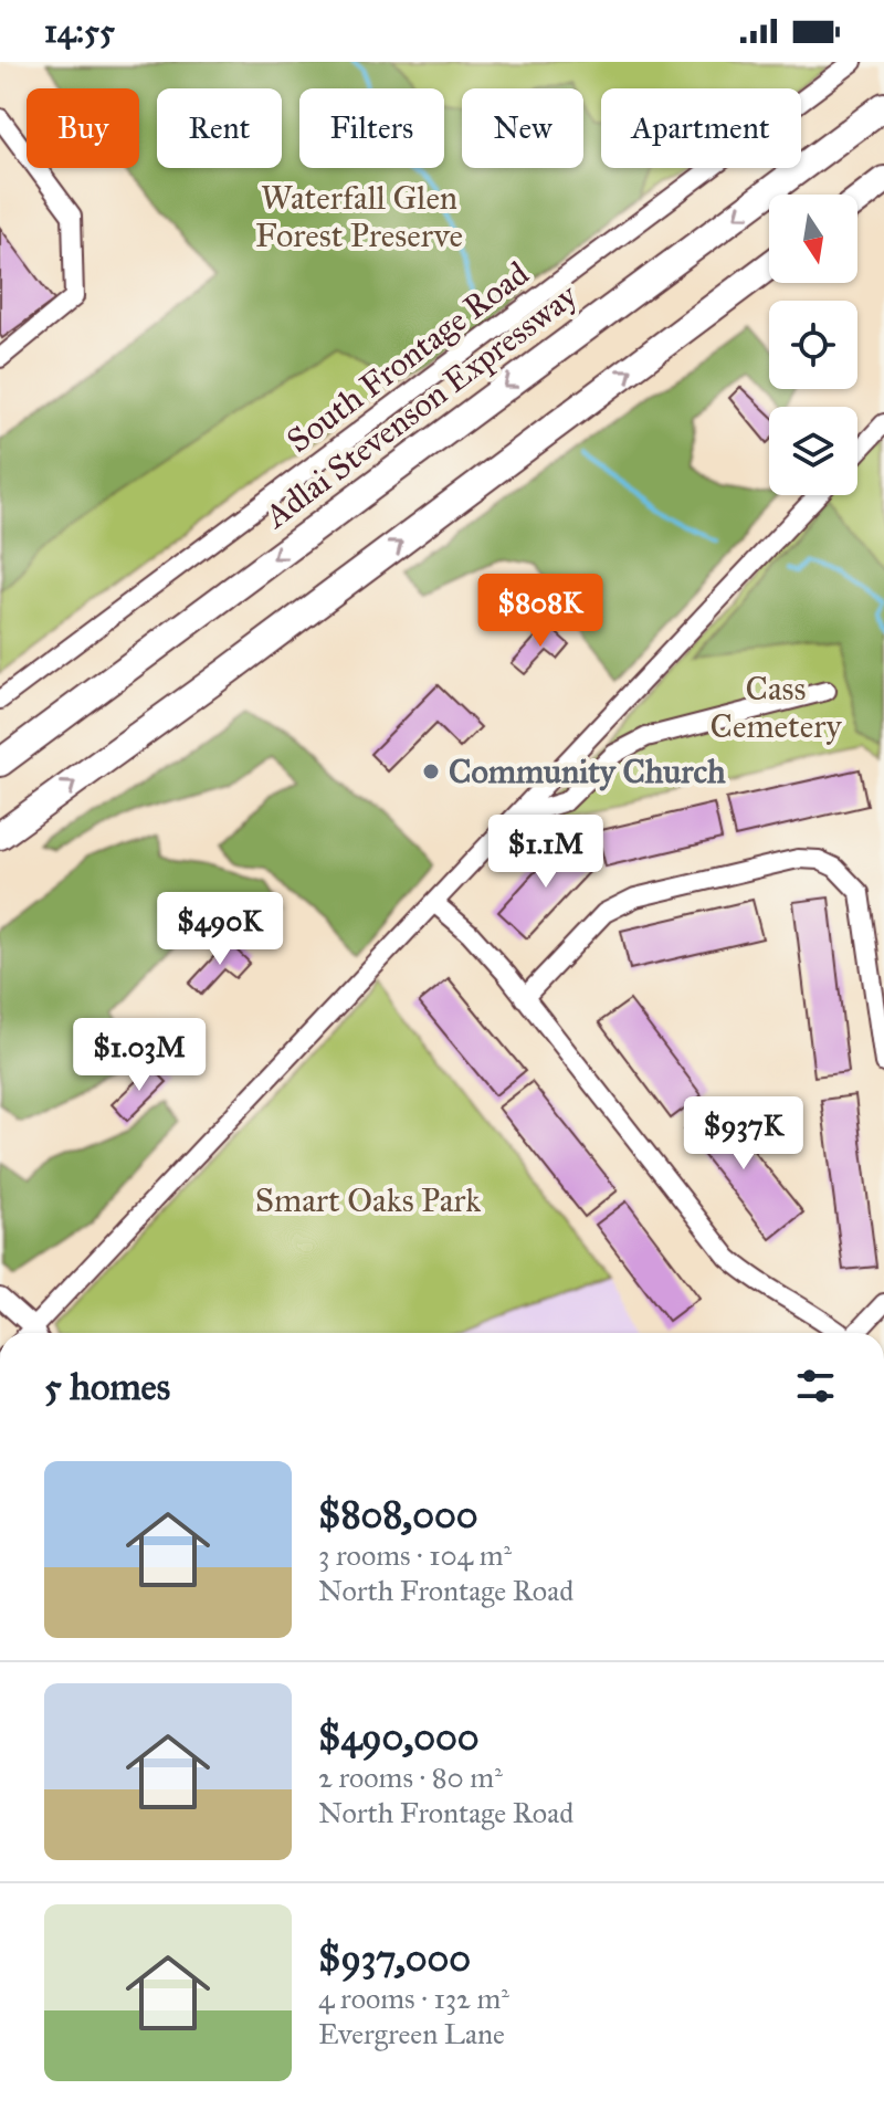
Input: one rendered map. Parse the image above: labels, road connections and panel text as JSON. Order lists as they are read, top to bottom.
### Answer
{
  "streets": {
    "highway": ["Adlai Stevenson Expressway"],
    "street": ["South Frontage Road"]
  },
  "parks": ["Waterfall Glen Forest Preserve", "Cass Cemetery", "Smart Oaks Park"],
  "places": ["Community Church"],
  "north": "bottom",
  "page": {
    "status": "14:55",
    "chip": [
      "Buy",
      "Rent",
      "Filters",
      "New",
      "Apartment"
    ],
    "price": [
      "$808K",
      "$1.1M",
      "$490K",
      "$1.03M",
      "$937K"
    ],
    "heading": "5 homes",
    "list": [
      {
        "name": "$808,000",
        "note": "3 rooms · 104 m² · North Frontage Road"
      },
      {
        "name": "$490,000",
        "note": "2 rooms · 80 m² · North Frontage Road"
      },
      {
        "name": "$937,000",
        "note": "4 rooms · 132 m² · Evergreen Lane"
      }
    ]
  }
}
